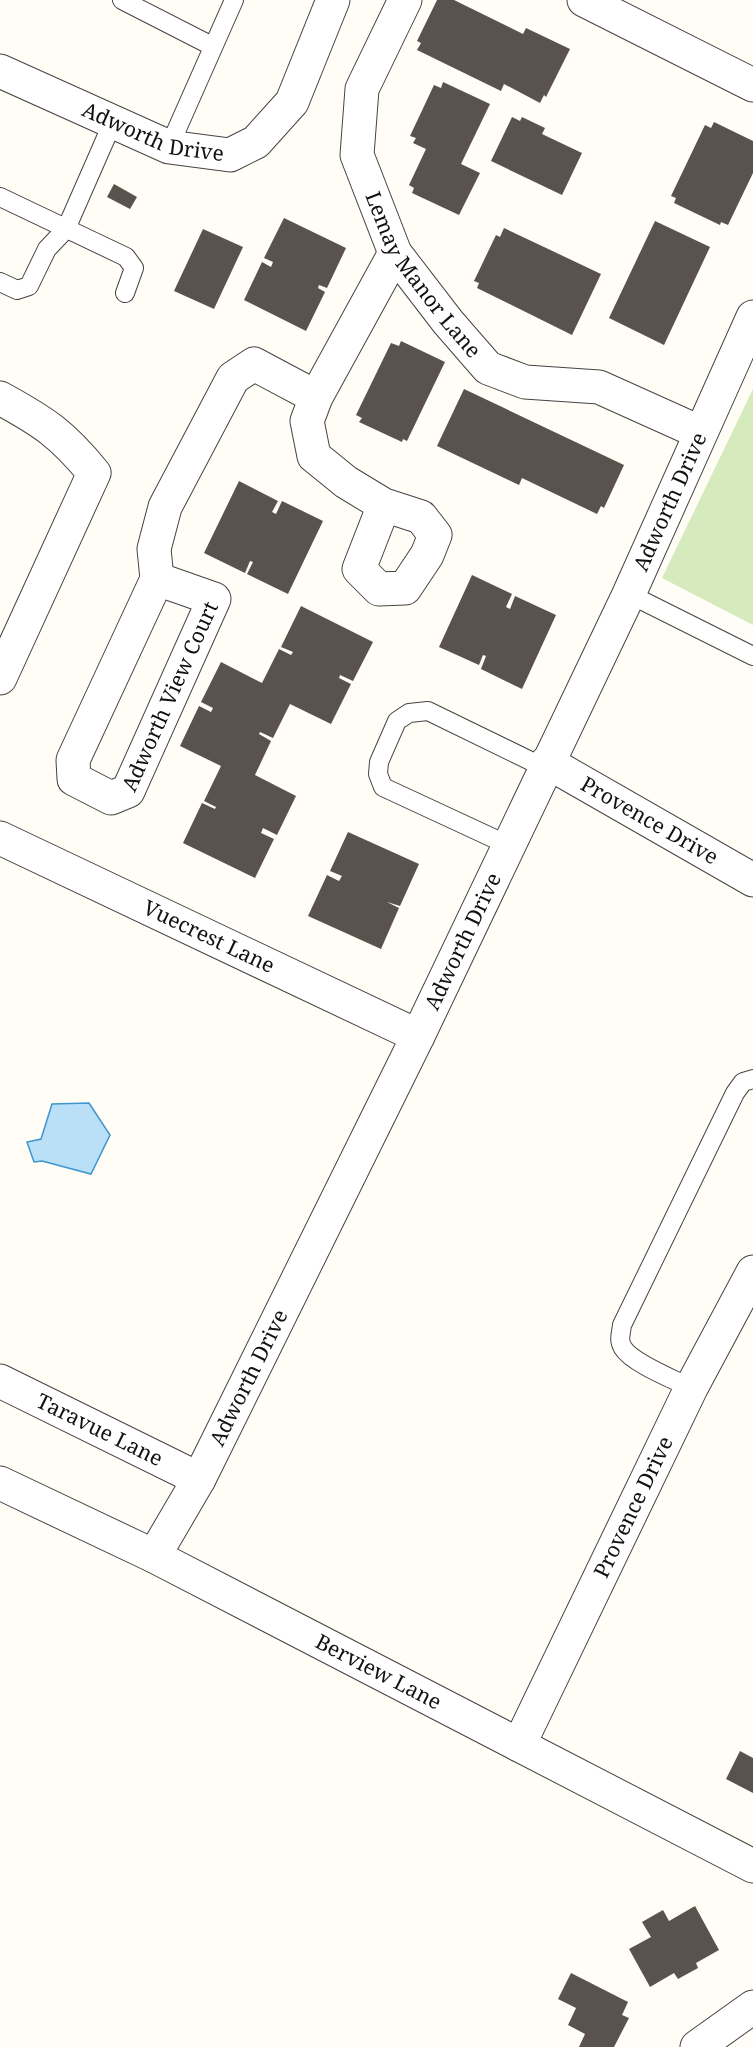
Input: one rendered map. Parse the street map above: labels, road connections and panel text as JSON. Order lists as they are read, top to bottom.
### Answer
{
  "streets": {
    "street": [
      "Adworth Drive",
      "Lemay Manor Lane",
      "Adworth View Court",
      "Provence Drive",
      "Vuecrest Lane",
      "Taravue Lane",
      "Berview Lane"
    ]
  },
  "crossings": [
    ["Adworth Drive", "Lemay Manor Lane"],
    ["Adworth Drive", "Provence Drive"],
    ["Adworth Drive", "Vuecrest Lane"],
    ["Adworth Drive", "Taravue Lane"],
    ["Adworth Drive", "Berview Lane"],
    ["Provence Drive", "Berview Lane"]
  ]
}
